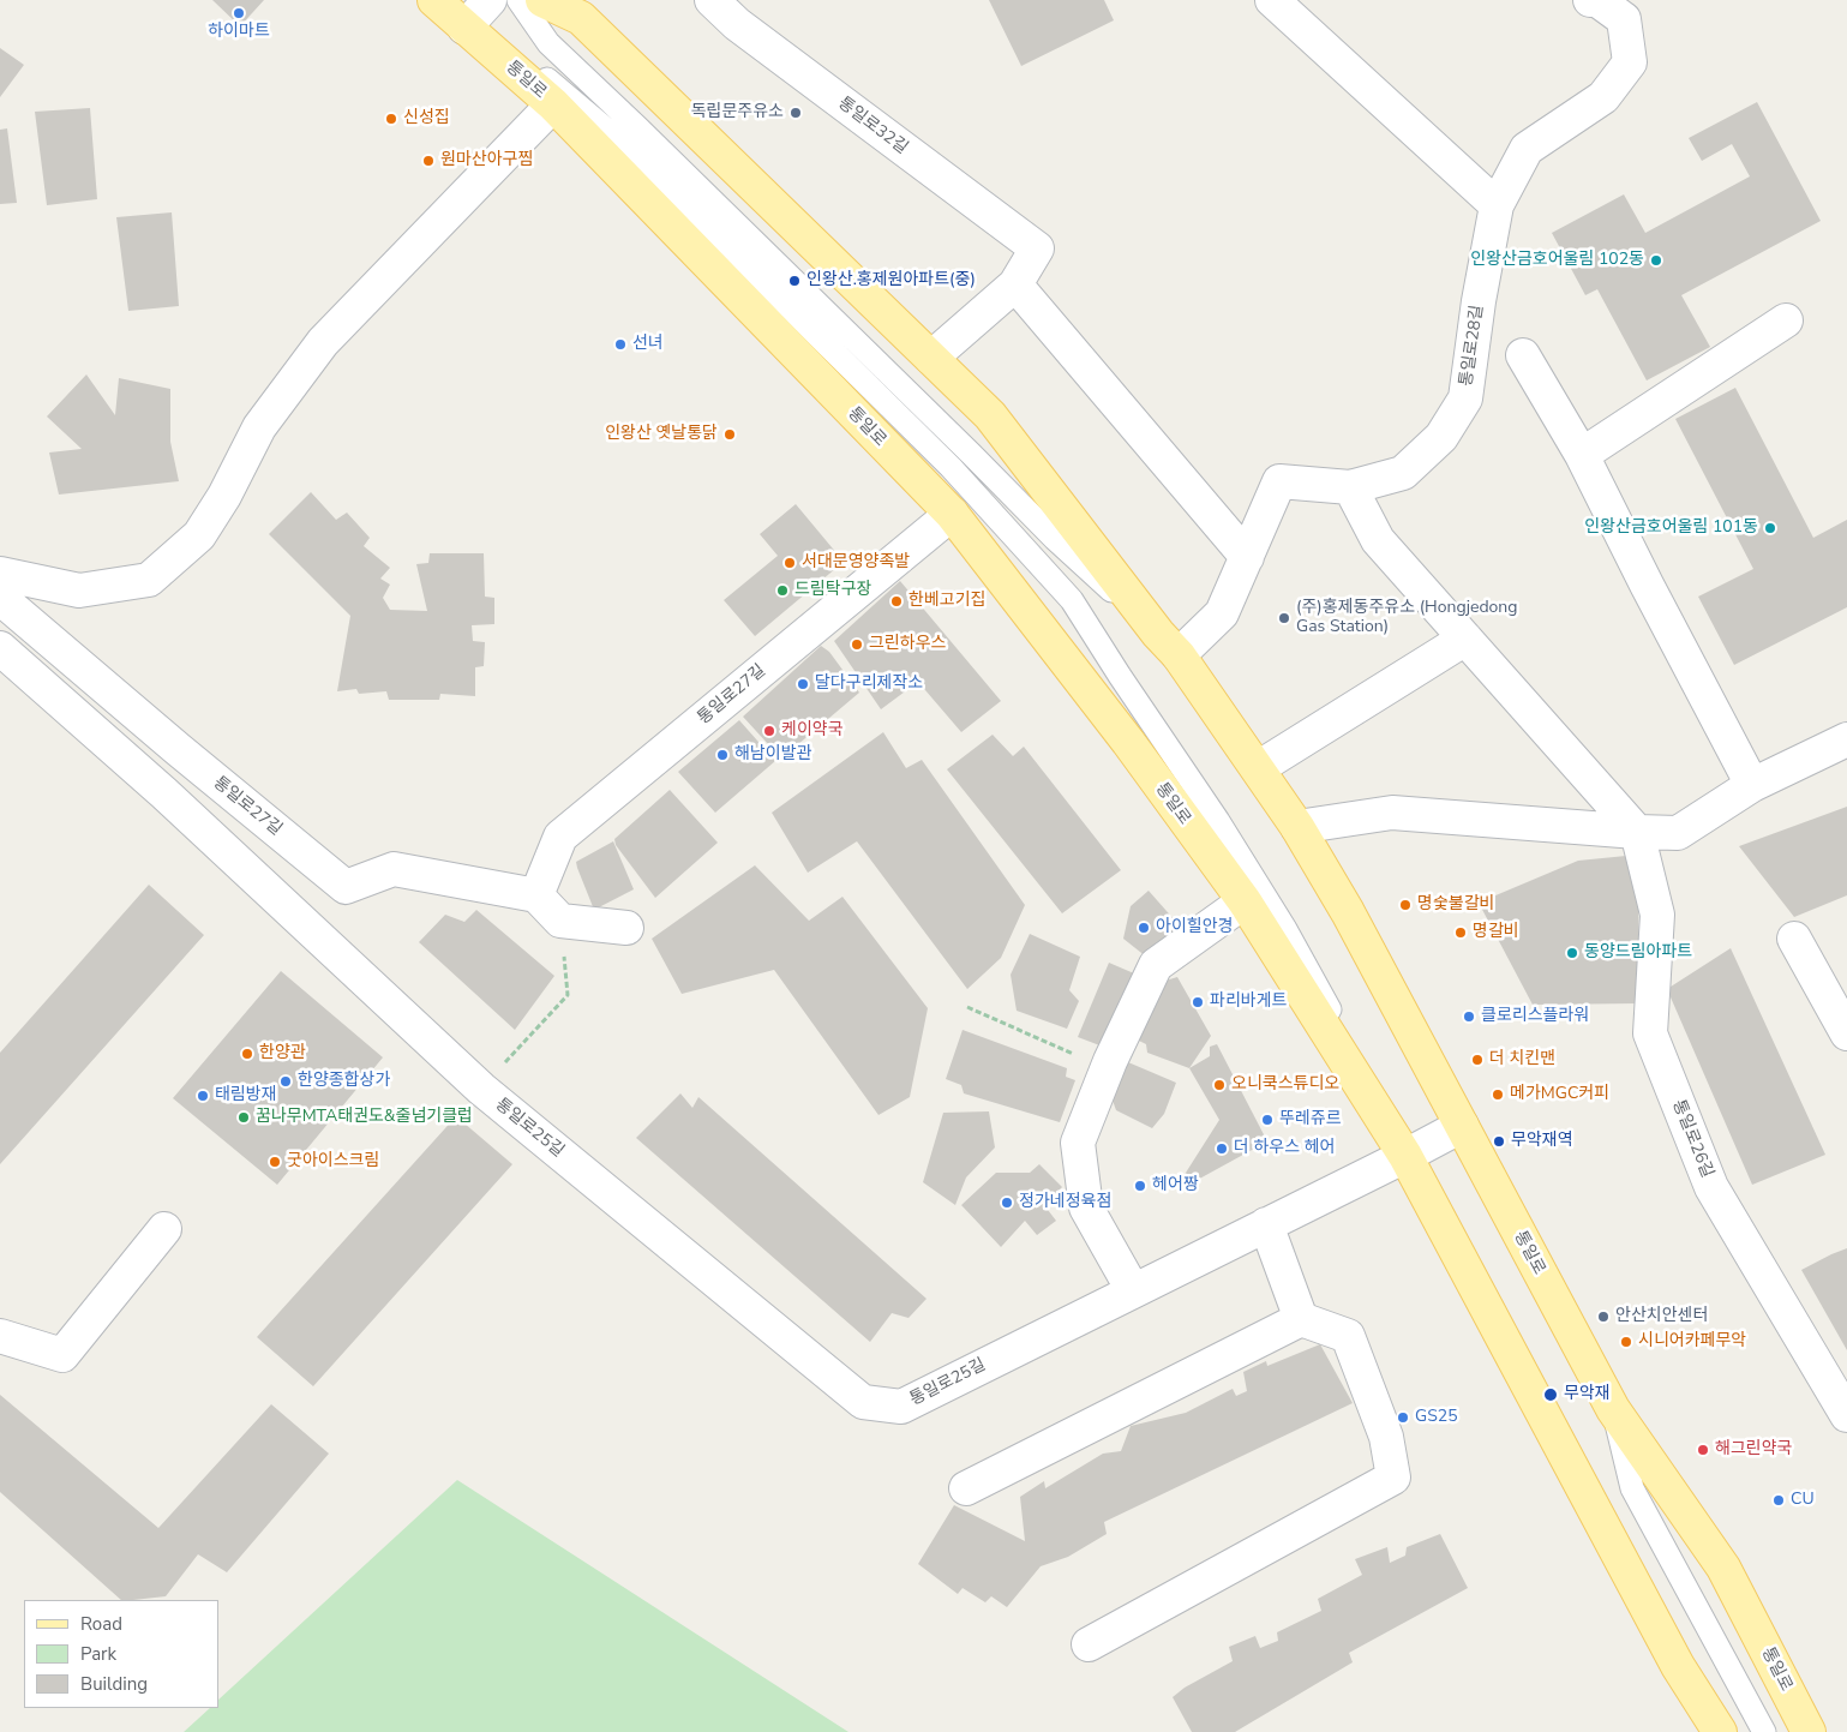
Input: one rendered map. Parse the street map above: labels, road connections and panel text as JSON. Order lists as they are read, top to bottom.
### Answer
{
  "streets": {
    "main road": ["통일로"],
    "street": [
      "통일로32길",
      "통일로28길",
      "통일로27길",
      "통일로25길",
      "통일로26길"
    ]
  },
  "crossings": [
    ["통일로", "통일로28길"],
    ["통일로", "통일로27길"],
    ["통일로", "통일로25길"]
  ],
  "places": [
    "하이마트",
    "독립문주유소",
    "신성집",
    "원마산아구찜",
    "인왕산금호어울림 102동",
    "인왕산.홍제원아파트(중)",
    "선녀",
    "인왕산 옛날통닭",
    "인왕산금호어울림 101동",
    "서대문영양족발",
    "드림탁구장",
    "한베고기집",
    "(주)홍제동주유소 (Hongjedong Gas Station)",
    "그린하우스",
    "달다구리제작소",
    "케이약국",
    "해남이발관",
    "명숯불갈비",
    "아이힐안경",
    "명갈비",
    "동양드림아파트",
    "파리바게트",
    "클로리스플라워",
    "한양관",
    "더 치킨맨",
    "한양종합상가",
    "오니쿡스튜디오",
    "메가MGC커피",
    "태림방재",
    "꿈나무MTA태권도&줄넘기클럽",
    "뚜레쥬르",
    "무악재역",
    "더 하우스 헤어",
    "굿아이스크림",
    "헤어짱",
    "정가네정육점",
    "안산치안센터",
    "시니어카페무악",
    "무악재",
    "GS25",
    "해그린약국",
    "CU"
  ],
  "legend": ["Road", "Park", "Building"]
}
